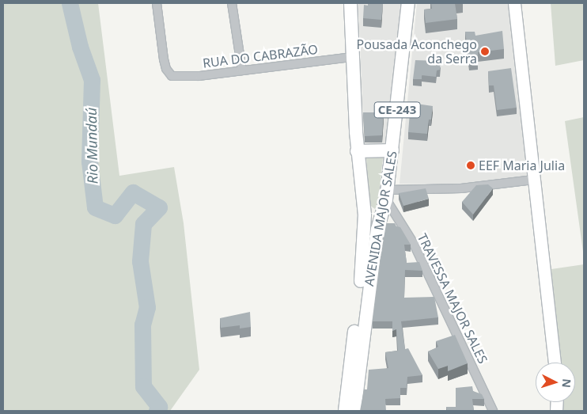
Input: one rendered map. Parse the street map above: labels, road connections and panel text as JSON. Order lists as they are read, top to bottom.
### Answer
{
  "streets": {
    "main road": ["CE-243", "AVENIDA MAJOR SALES"],
    "street": ["RUA DO CABRAZÃO", "TRAVESSA MAJOR SALES"]
  },
  "crossings": [
    ["RUA DO CABRAZÃO", "CE-243"],
    ["CE-243", "AVENIDA MAJOR SALES"],
    ["AVENIDA MAJOR SALES", "TRAVESSA MAJOR SALES"]
  ],
  "water": ["Rio Mundaú"],
  "places": ["Pousada Aconchego da Serra", "EEF Maria Julia"],
  "north": "right"
}
